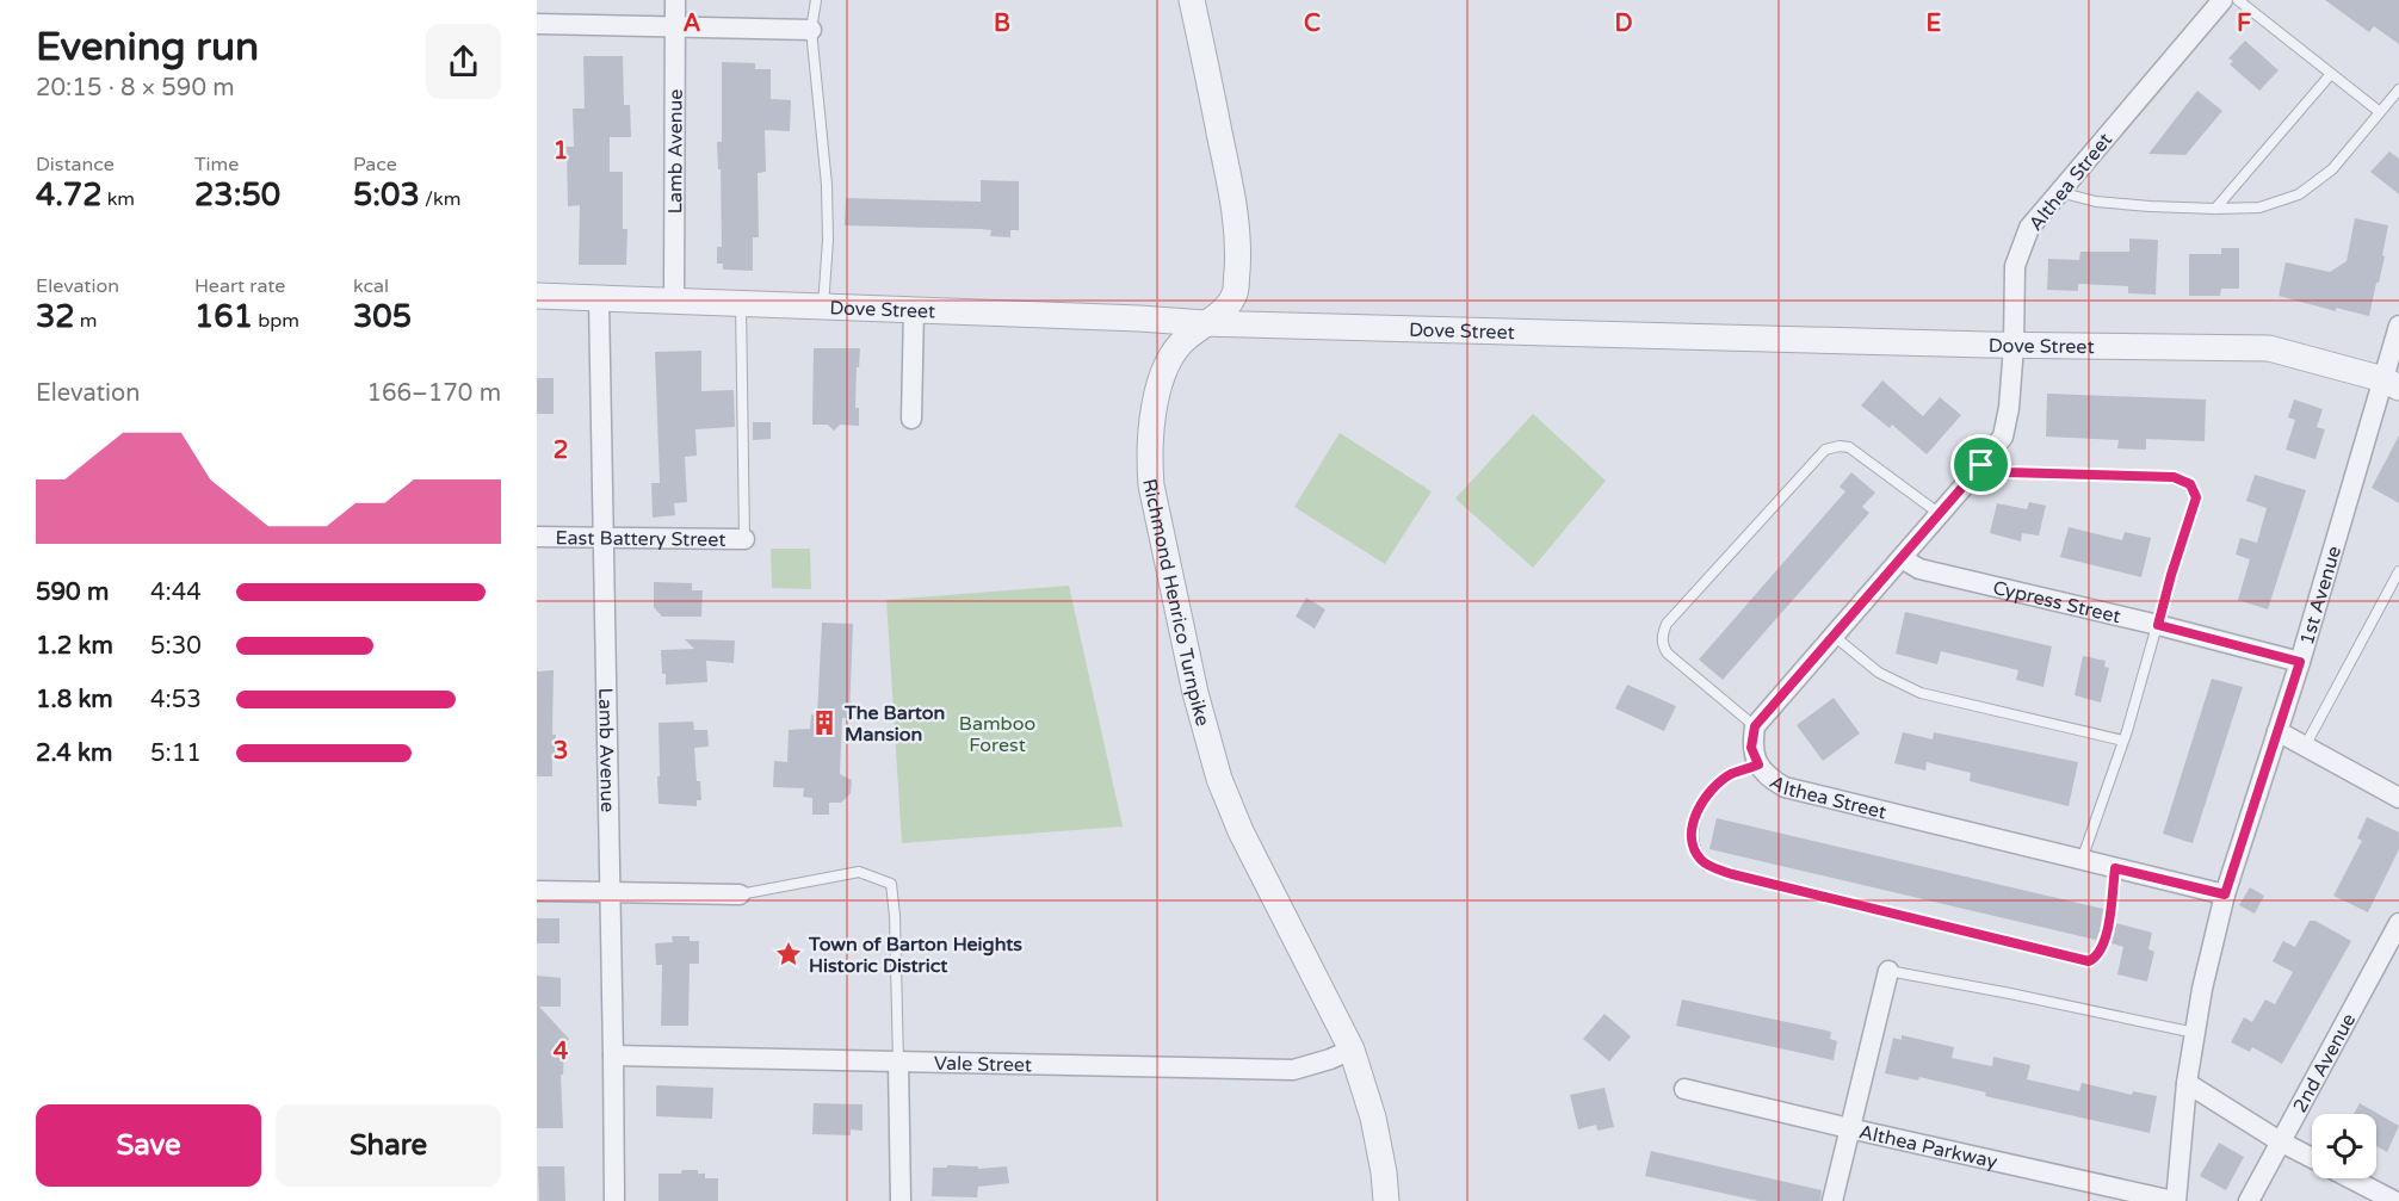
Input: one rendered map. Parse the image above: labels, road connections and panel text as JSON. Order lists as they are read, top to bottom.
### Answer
{
  "streets": {
    "street": [
      "Lamb Avenue",
      "Althea Street",
      "Dove Street",
      "East Battery Street",
      "1st Avenue",
      "Richmond Henrico Turnpike",
      "Cypress Street",
      "2nd Avenue",
      "Vale Street",
      "Althea Parkway"
    ]
  },
  "crossings": [
    ["Lamb Avenue", "Dove Street"],
    ["Lamb Avenue", "East Battery Street"],
    ["Lamb Avenue", "Vale Street"],
    ["Althea Street", "Dove Street"],
    ["Althea Street", "1st Avenue"],
    ["Althea Street", "Cypress Street"],
    ["Dove Street", "1st Avenue"],
    ["Dove Street", "Richmond Henrico Turnpike"],
    ["1st Avenue", "Cypress Street"],
    ["1st Avenue", "Althea Parkway"],
    ["Richmond Henrico Turnpike", "Vale Street"]
  ],
  "parks": ["Bamboo Forest"],
  "places": {
    "building": ["The Barton Mansion"],
    "place": ["Town of Barton Heights Historic District"]
  },
  "page": {
    "heading": ["Evening run", "20:15 · 8 × 590 m"],
    "stats": [
      ["Distance", "4.72 km"],
      ["Time", "23:50"],
      ["Pace", "5:03 /km"],
      ["Elevation", "32 m"],
      ["Heart rate", "161 bpm"],
      ["kcal", "305"]
    ],
    "chart": ["Elevation", "166–170 m"],
    "list": [
      {
        "name": "590 m",
        "note": "4:44"
      },
      {
        "name": "1.2 km",
        "note": "5:30"
      },
      {
        "name": "1.8 km",
        "note": "4:53"
      },
      {
        "name": "2.4 km",
        "note": "5:11"
      }
    ],
    "buttons": ["Save", "Share"]
  },
  "grid": {
    "columns": [
      "A",
      "B",
      "C",
      "D",
      "E",
      "F"
    ],
    "rows": [
      "1",
      "2",
      "3",
      "4"
    ]
  }
}
